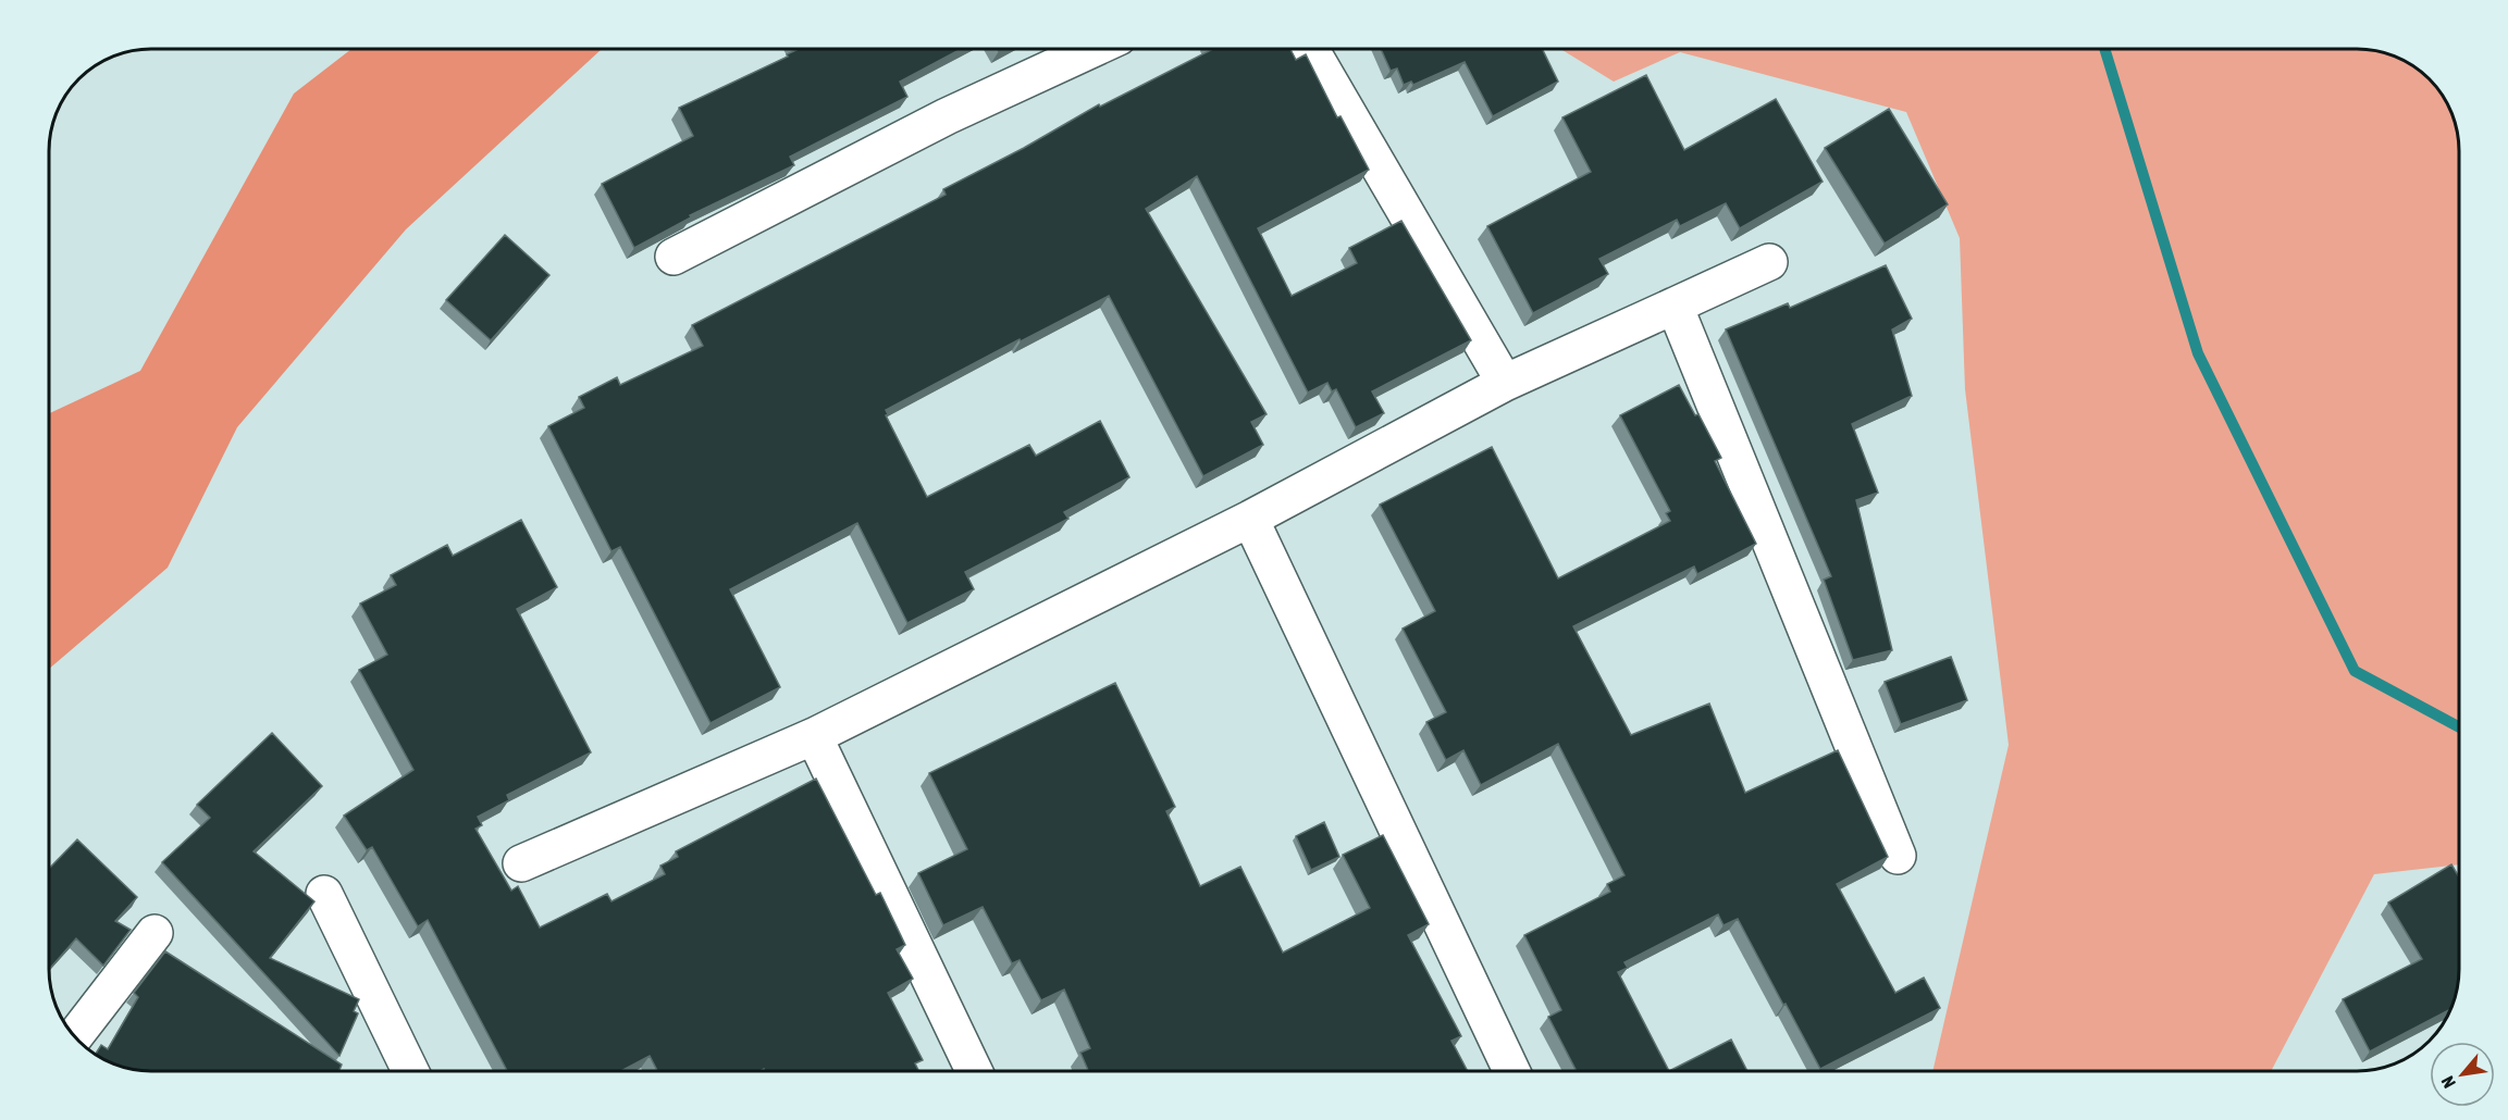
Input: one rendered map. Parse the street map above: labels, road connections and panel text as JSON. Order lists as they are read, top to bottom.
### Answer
{
  "north": "bottom left"
}
